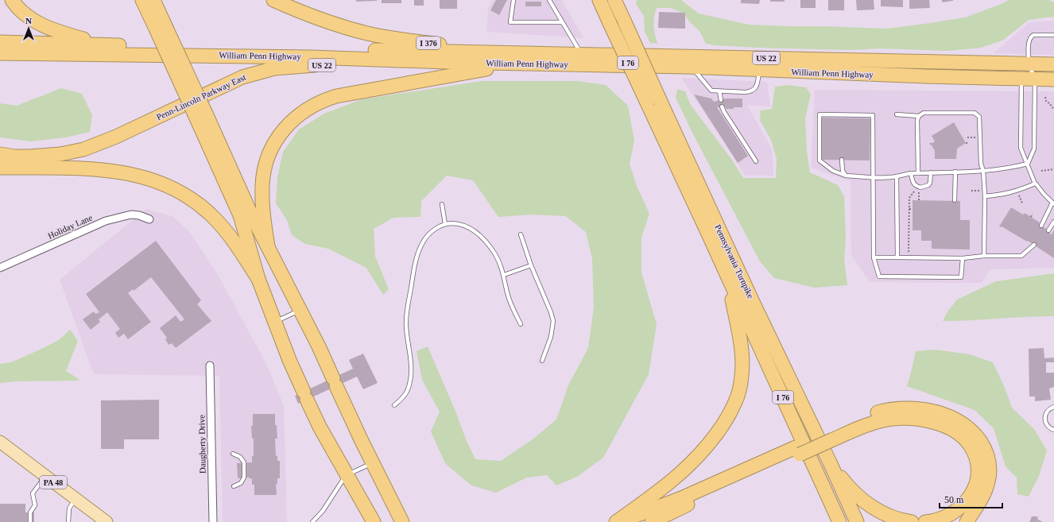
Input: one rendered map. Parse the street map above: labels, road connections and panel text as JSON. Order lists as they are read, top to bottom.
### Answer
{
  "streets": {
    "highway": [
      "I 376",
      "William Penn Highway",
      "US 22",
      "I 76",
      "Penn-Lincoln Parkway East",
      "Pennsylvania Turnpike"
    ],
    "main road": ["PA 48"],
    "street": ["Holiday Lane", "Daugherty Drive"]
  },
  "crossings": [
    ["I 376", "William Penn Highway"],
    ["William Penn Highway", "Penn-Lincoln Parkway East"]
  ],
  "scale_bar": "50 m",
  "north": "top"
}
